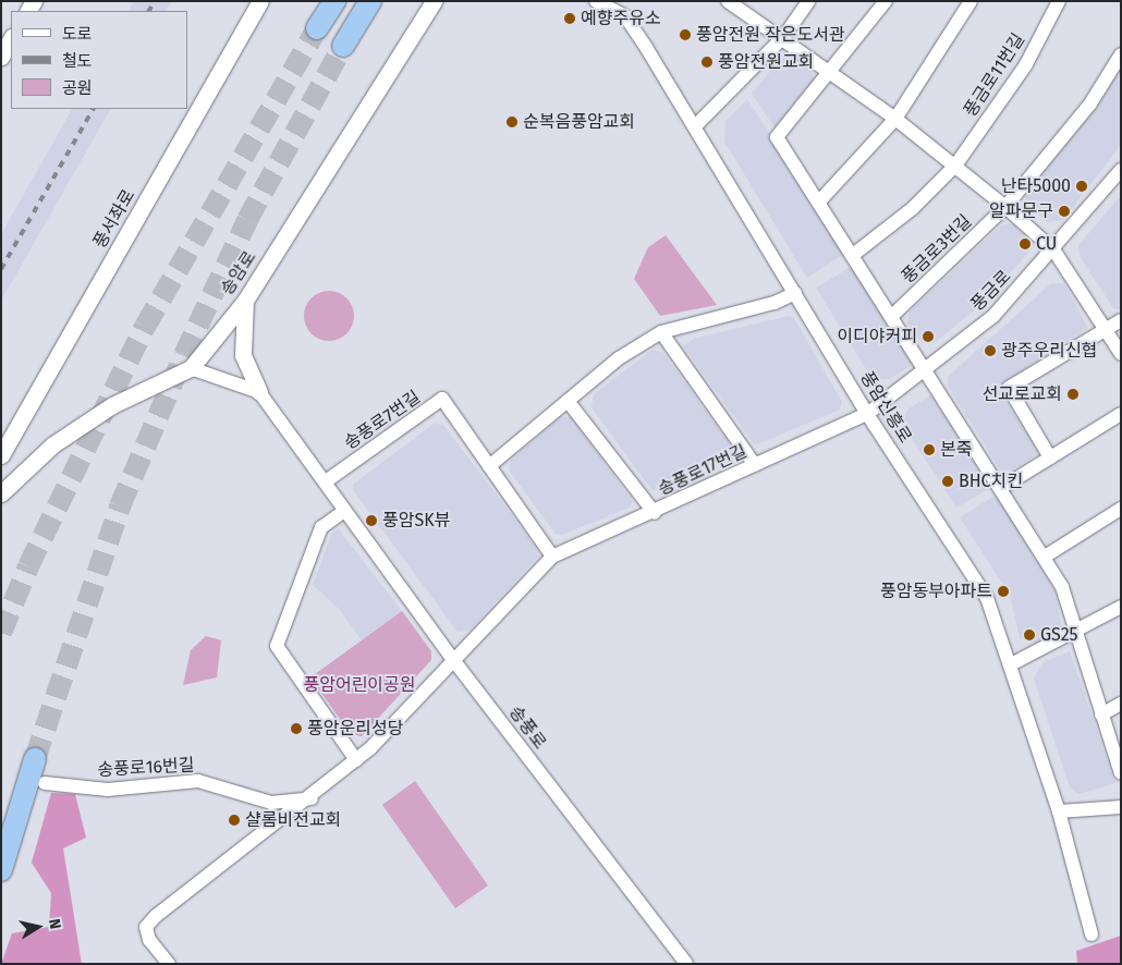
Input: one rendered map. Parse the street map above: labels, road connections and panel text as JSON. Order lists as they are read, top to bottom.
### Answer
{
  "streets": {
    "street": [
      "풍금로11번길",
      "풍서좌로",
      "풍금로3번길",
      "송암로",
      "풍금로",
      "풍암신흥로",
      "송풍로7번길",
      "송풍로17번길",
      "송풍로",
      "송풍로16번길"
    ]
  },
  "crossings": [
    ["풍금로", "풍암신흥로"],
    ["풍금로", "송풍로17번길"],
    ["풍암신흥로", "송풍로17번길"],
    ["송풍로7번길", "송풍로"],
    ["송풍로17번길", "송풍로"]
  ],
  "parks": ["풍암어린이공원"],
  "places": [
    "예향주유소",
    "풍암전원 작은도서관",
    "풍암전원교회",
    "순복음풍암교회",
    "난타5000",
    "알파문구",
    "CU",
    "이디야커피",
    "광주우리신협",
    "선교로교회",
    "본죽",
    "BHC치킨",
    "풍암SK뷰",
    "풍암동부아파트",
    "GS25",
    "풍암운리성당",
    "샬롬비전교회"
  ],
  "legend": ["도로", "철도", "공원"],
  "north": "right"
}
